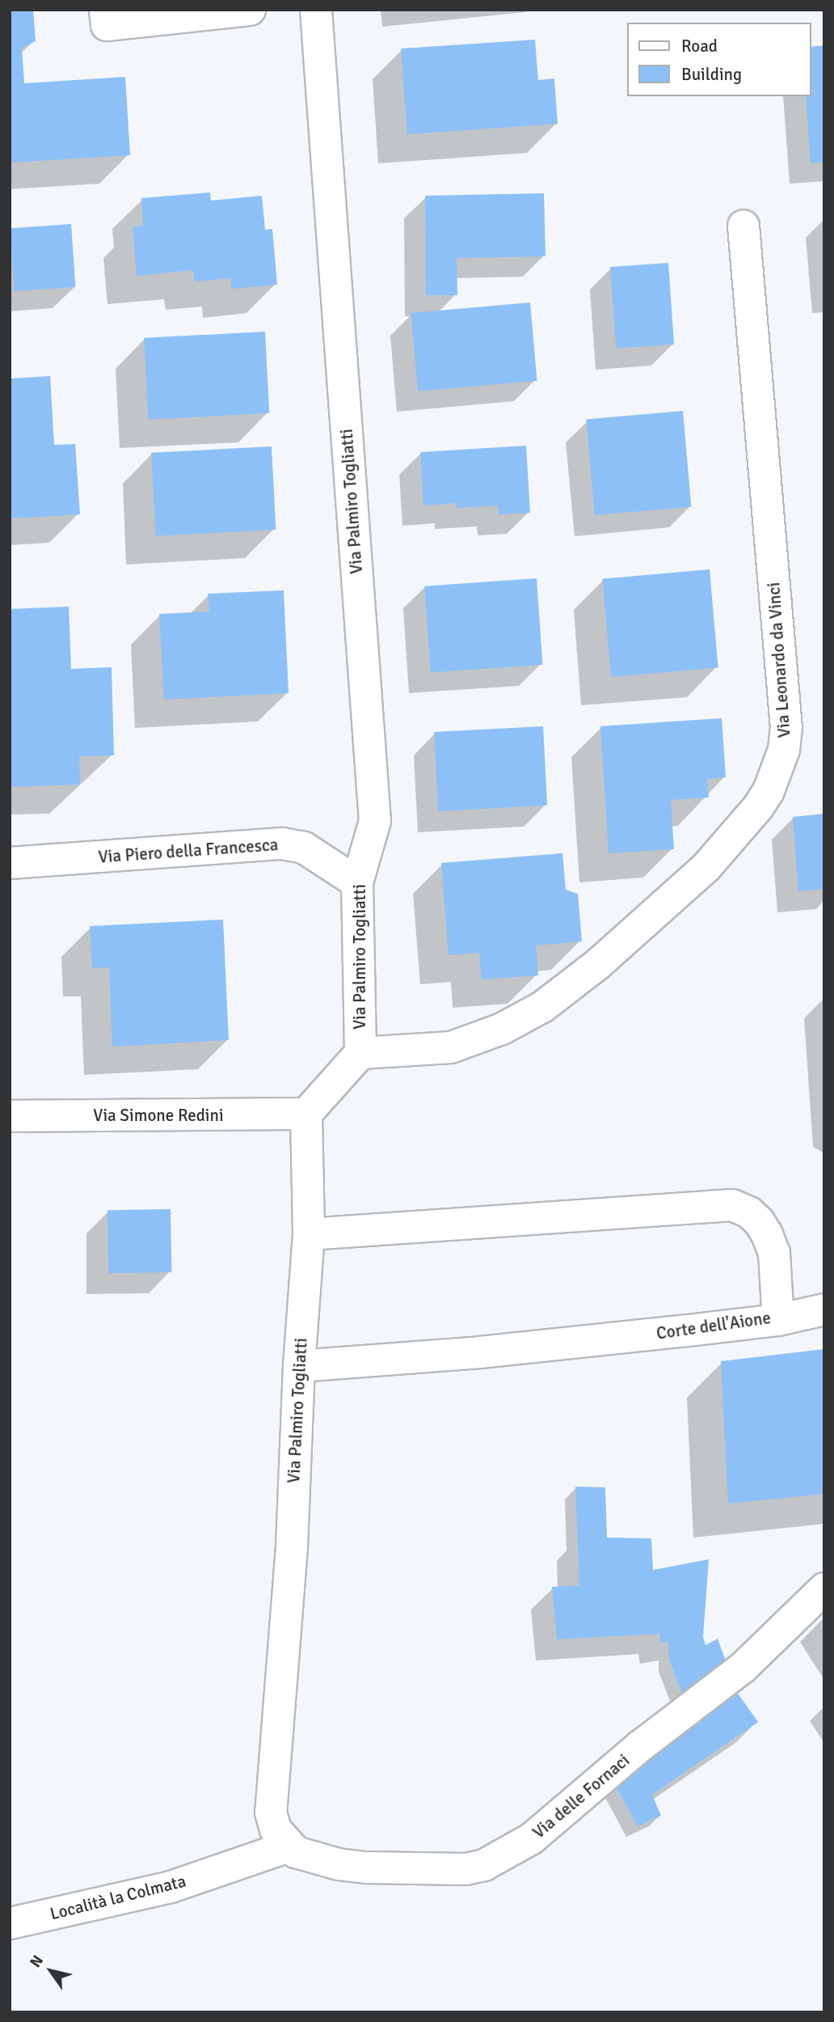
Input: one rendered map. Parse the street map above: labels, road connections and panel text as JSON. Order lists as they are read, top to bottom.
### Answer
{
  "streets": {
    "street": [
      "Via Palmiro Togliatti",
      "Via Leonardo da Vinci",
      "Via Piero della Francesca",
      "Via Simone Redini",
      "Corte dell'Aione",
      "Via delle Fornaci",
      "Località la Colmata"
    ]
  },
  "crossings": [
    ["Via Palmiro Togliatti", "Via Leonardo da Vinci"],
    ["Via Palmiro Togliatti", "Via Piero della Francesca"],
    ["Via Palmiro Togliatti", "Via Simone Redini"],
    ["Via Palmiro Togliatti", "Corte dell'Aione"],
    ["Via Palmiro Togliatti", "Via delle Fornaci"],
    ["Via Palmiro Togliatti", "Località la Colmata"],
    ["Via delle Fornaci", "Località la Colmata"]
  ],
  "legend": ["Road", "Building"],
  "north": "top left"
}
